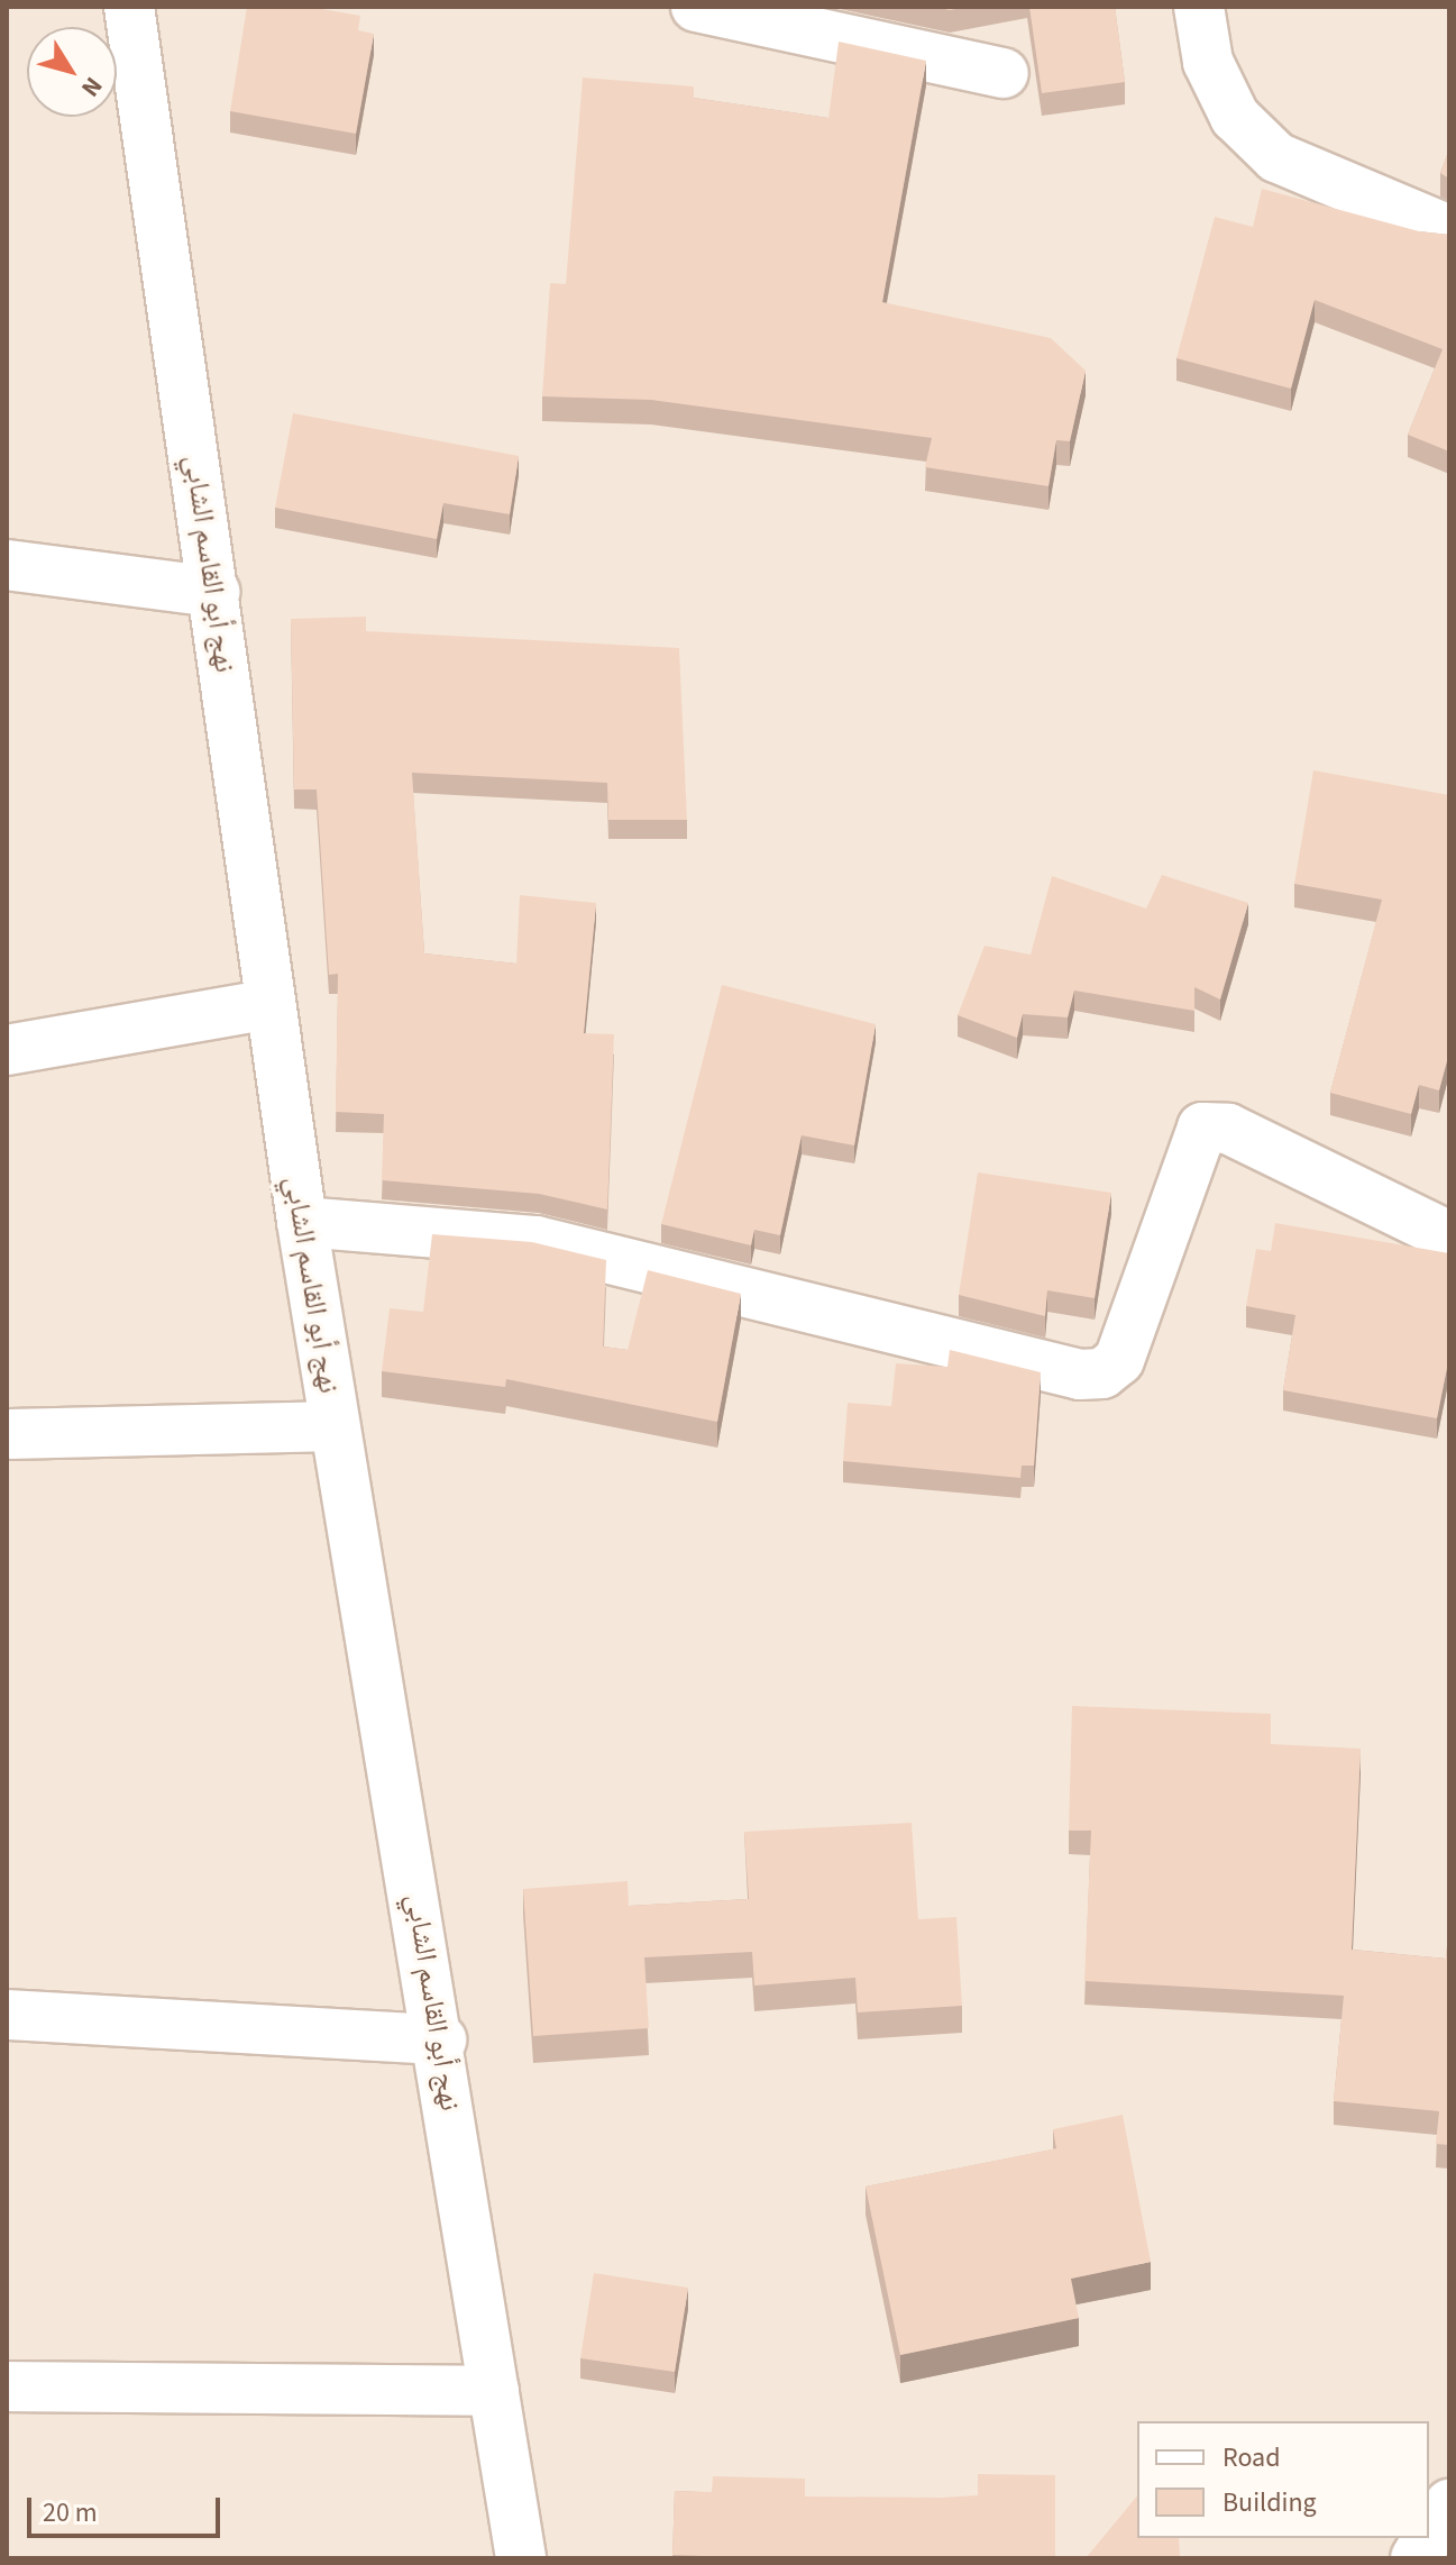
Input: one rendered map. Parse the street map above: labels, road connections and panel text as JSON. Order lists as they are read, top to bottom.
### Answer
{
  "streets": {
    "street": ["نهج أبو القاسم الشابي"]
  },
  "legend": ["Road", "Building"],
  "scale_bar": "20 m",
  "north": "bottom right"
}
